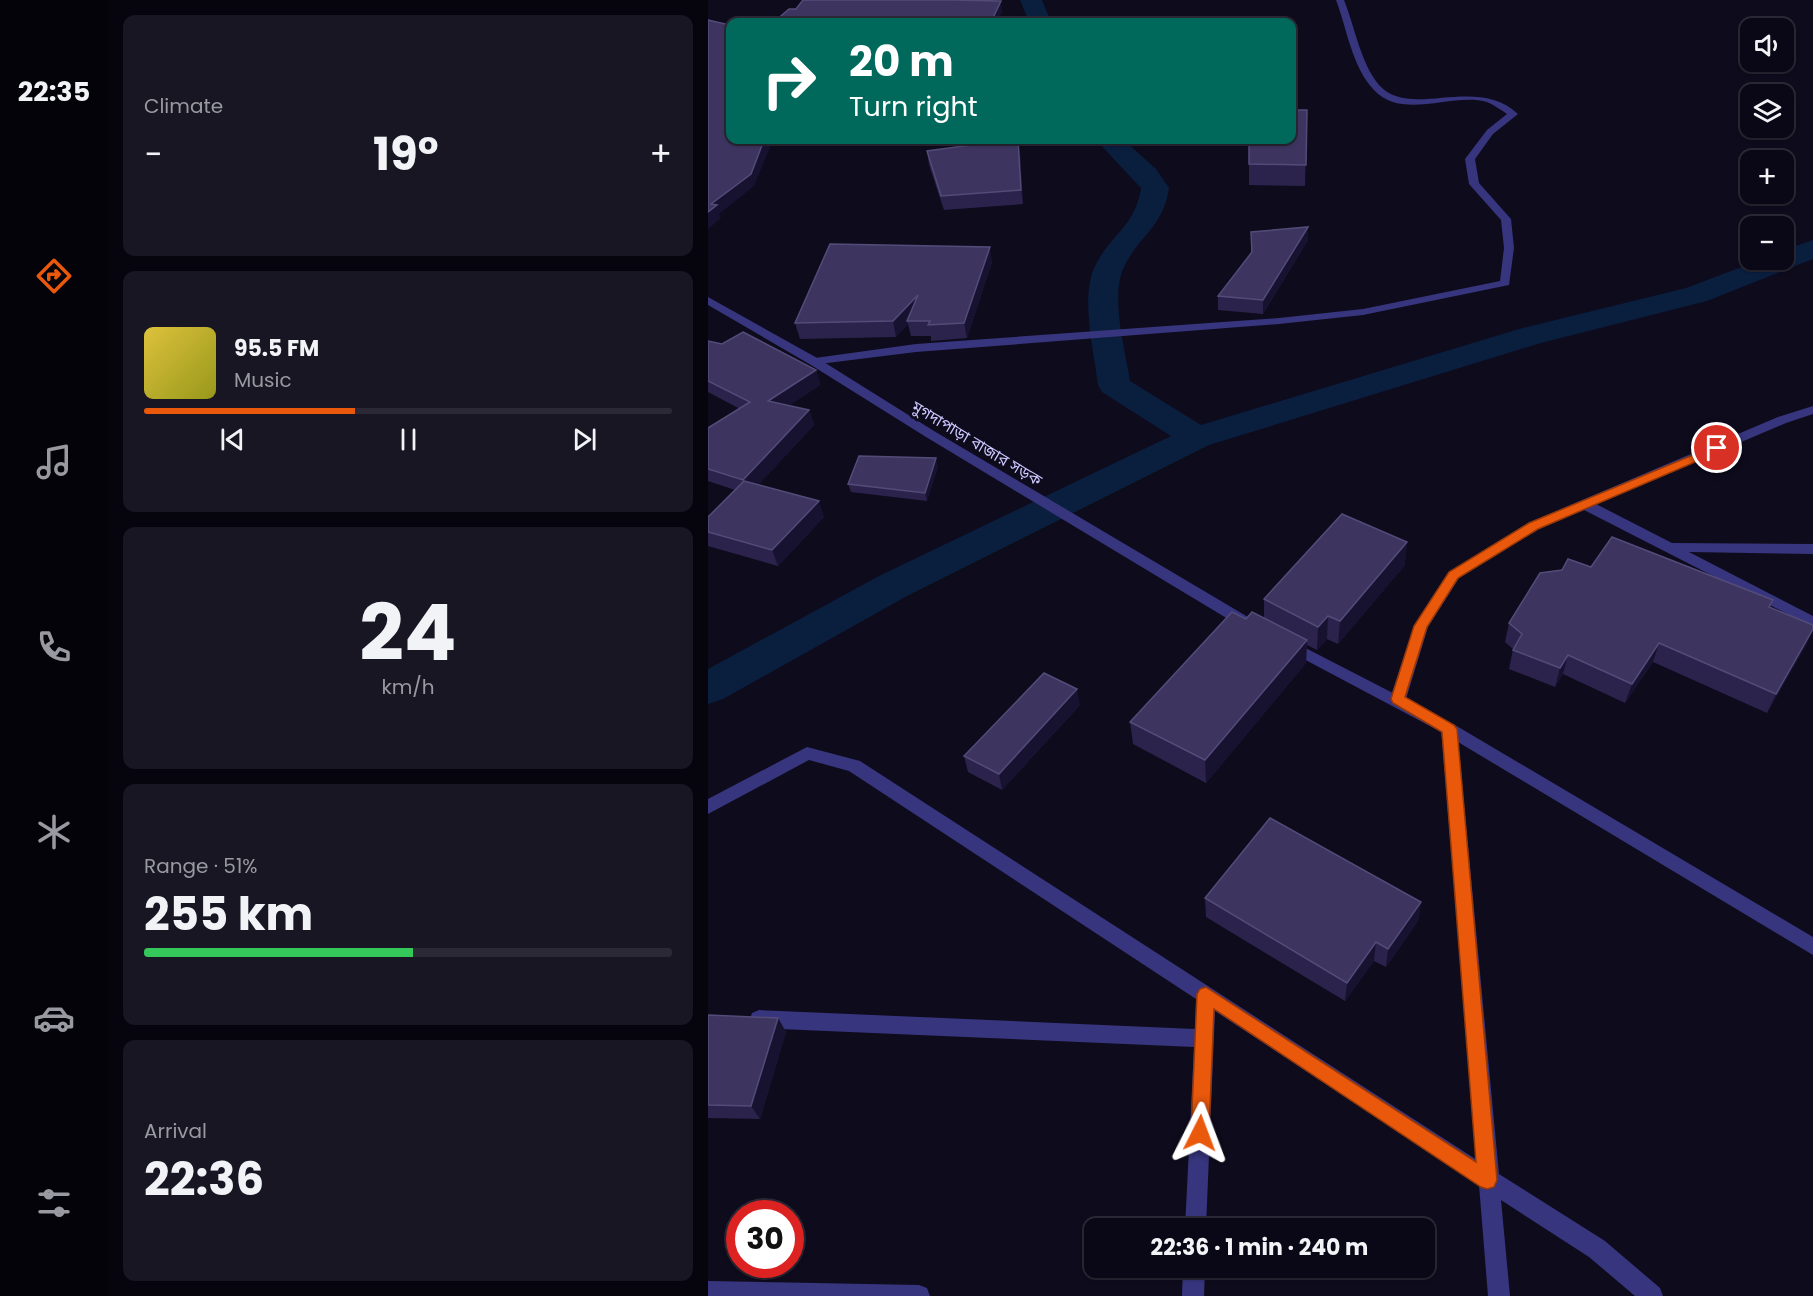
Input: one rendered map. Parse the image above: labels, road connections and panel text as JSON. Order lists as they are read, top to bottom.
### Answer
{
  "streets": {
    "street": ["মুগদাপাড়া বাজার সড়ক"]
  },
  "page": {
    "tabs": "22:35",
    "tile": [
      "Climate",
      ["24", "km/h"],
      ["Range · 51%", "255 km"],
      ["Arrival", "22:36"]
    ],
    "map_buttons": ["+", "−"],
    "turn": ["20 m", "Turn right"],
    "heat": ["−", "19°", "+"],
    "song": ["95.5 FM", "Music"],
    "limit": "30",
    "trip": "22:36 · 1 min · 240 m"
  }
}
